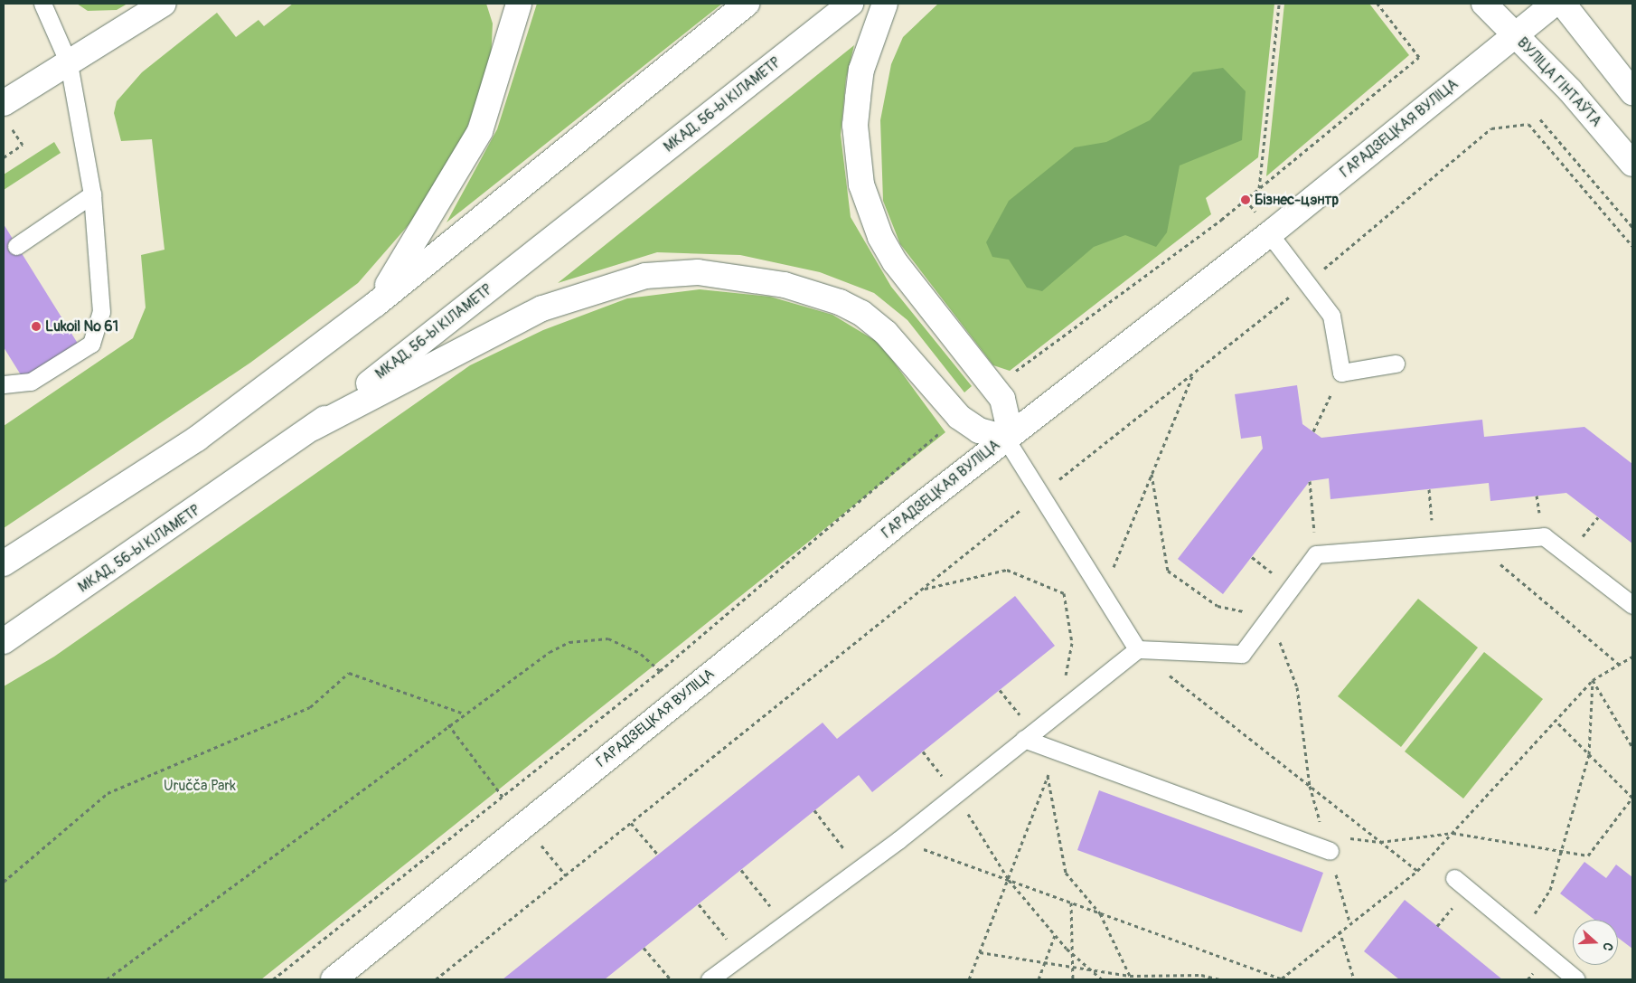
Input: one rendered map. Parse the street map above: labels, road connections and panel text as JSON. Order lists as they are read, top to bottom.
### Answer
{
  "streets": {
    "main road": ["ВУЛІЦА ГІНТАЎТА", "МКАД, 56-Ы КІЛАМЕТР", "ГАРАДЗЕЦКАЯ ВУЛІЦА"]
  },
  "crossings": [
    ["ВУЛІЦА ГІНТАЎТА", "ГАРАДЗЕЦКАЯ ВУЛІЦА"]
  ],
  "parks": ["Uručča Park"],
  "places": ["Бізнес-цэнтр", "Lukoil № 61"],
  "north": "right"
}
